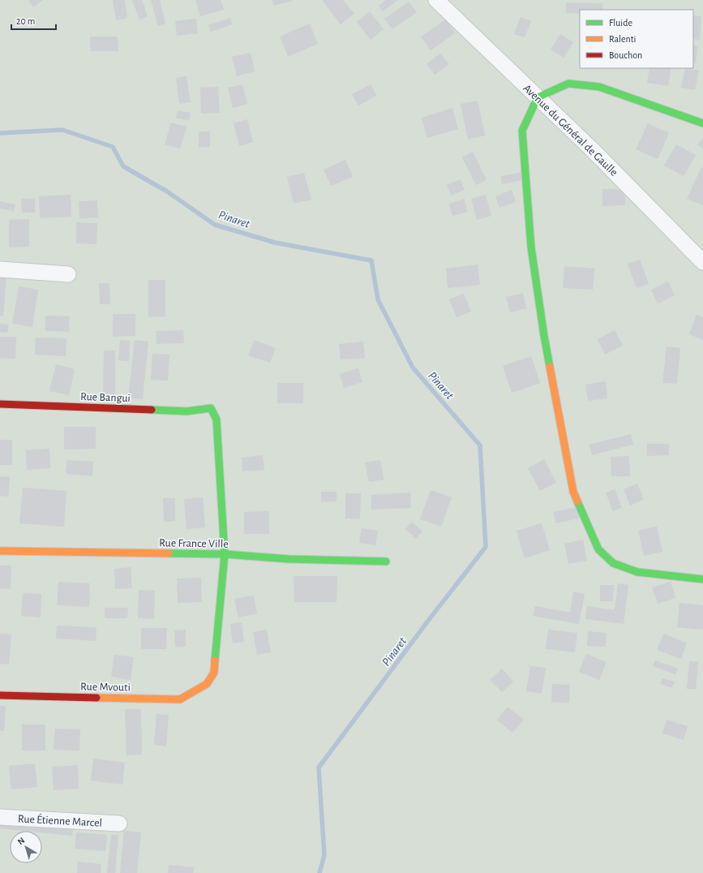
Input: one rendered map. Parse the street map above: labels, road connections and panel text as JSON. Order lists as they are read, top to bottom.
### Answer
{
  "streets": {
    "street": [
      "Avenue du Général de Gaulle",
      "Rue Bangui",
      "Rue France Ville",
      "Rue Mvouti",
      "Rue Étienne Marcel"
    ]
  },
  "crossings": [
    ["Rue Bangui", "Rue France Ville"],
    ["Rue Bangui", "Rue Mvouti"],
    ["Rue France Ville", "Rue Mvouti"]
  ],
  "water": ["Pinaret"],
  "legend": ["Fluide", "Ralenti", "Bouchon"],
  "scale_bar": "20 m",
  "north": "top left"
}
